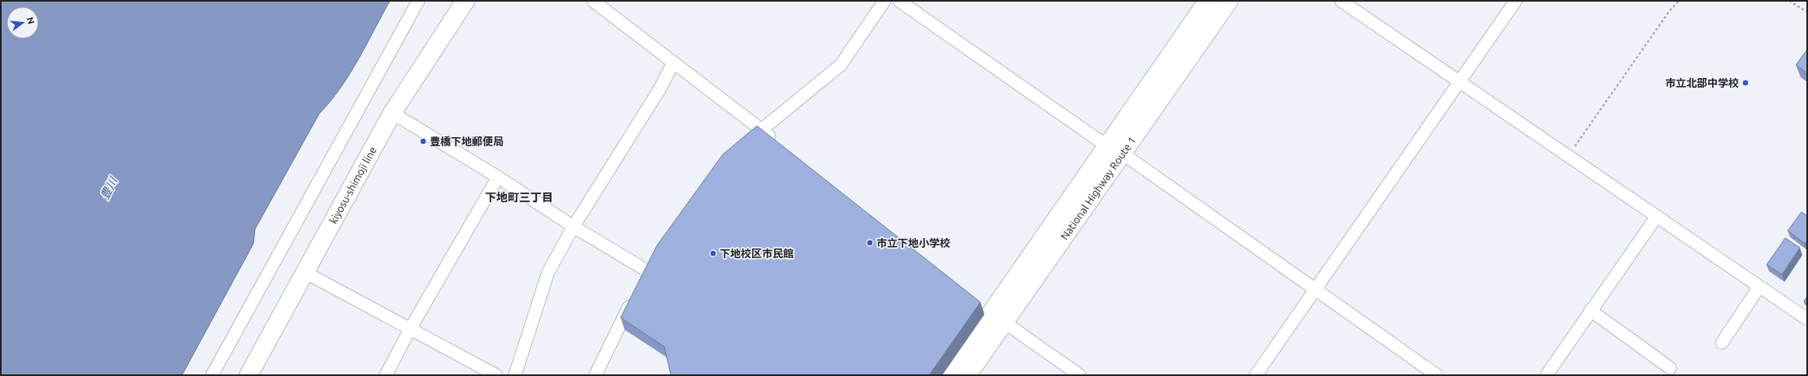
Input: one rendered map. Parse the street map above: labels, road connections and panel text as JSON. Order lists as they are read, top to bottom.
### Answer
{
  "streets": {
    "main road": ["kiyosu-shimoji line", "National Highway Route 1"]
  },
  "districts": ["下地町三丁目"],
  "water": ["豊川"],
  "places": [
    "市立北部中学校",
    "豊橋下地郵便局",
    "市立下地小学校",
    "下地校区市民館"
  ],
  "north": "right"
}
